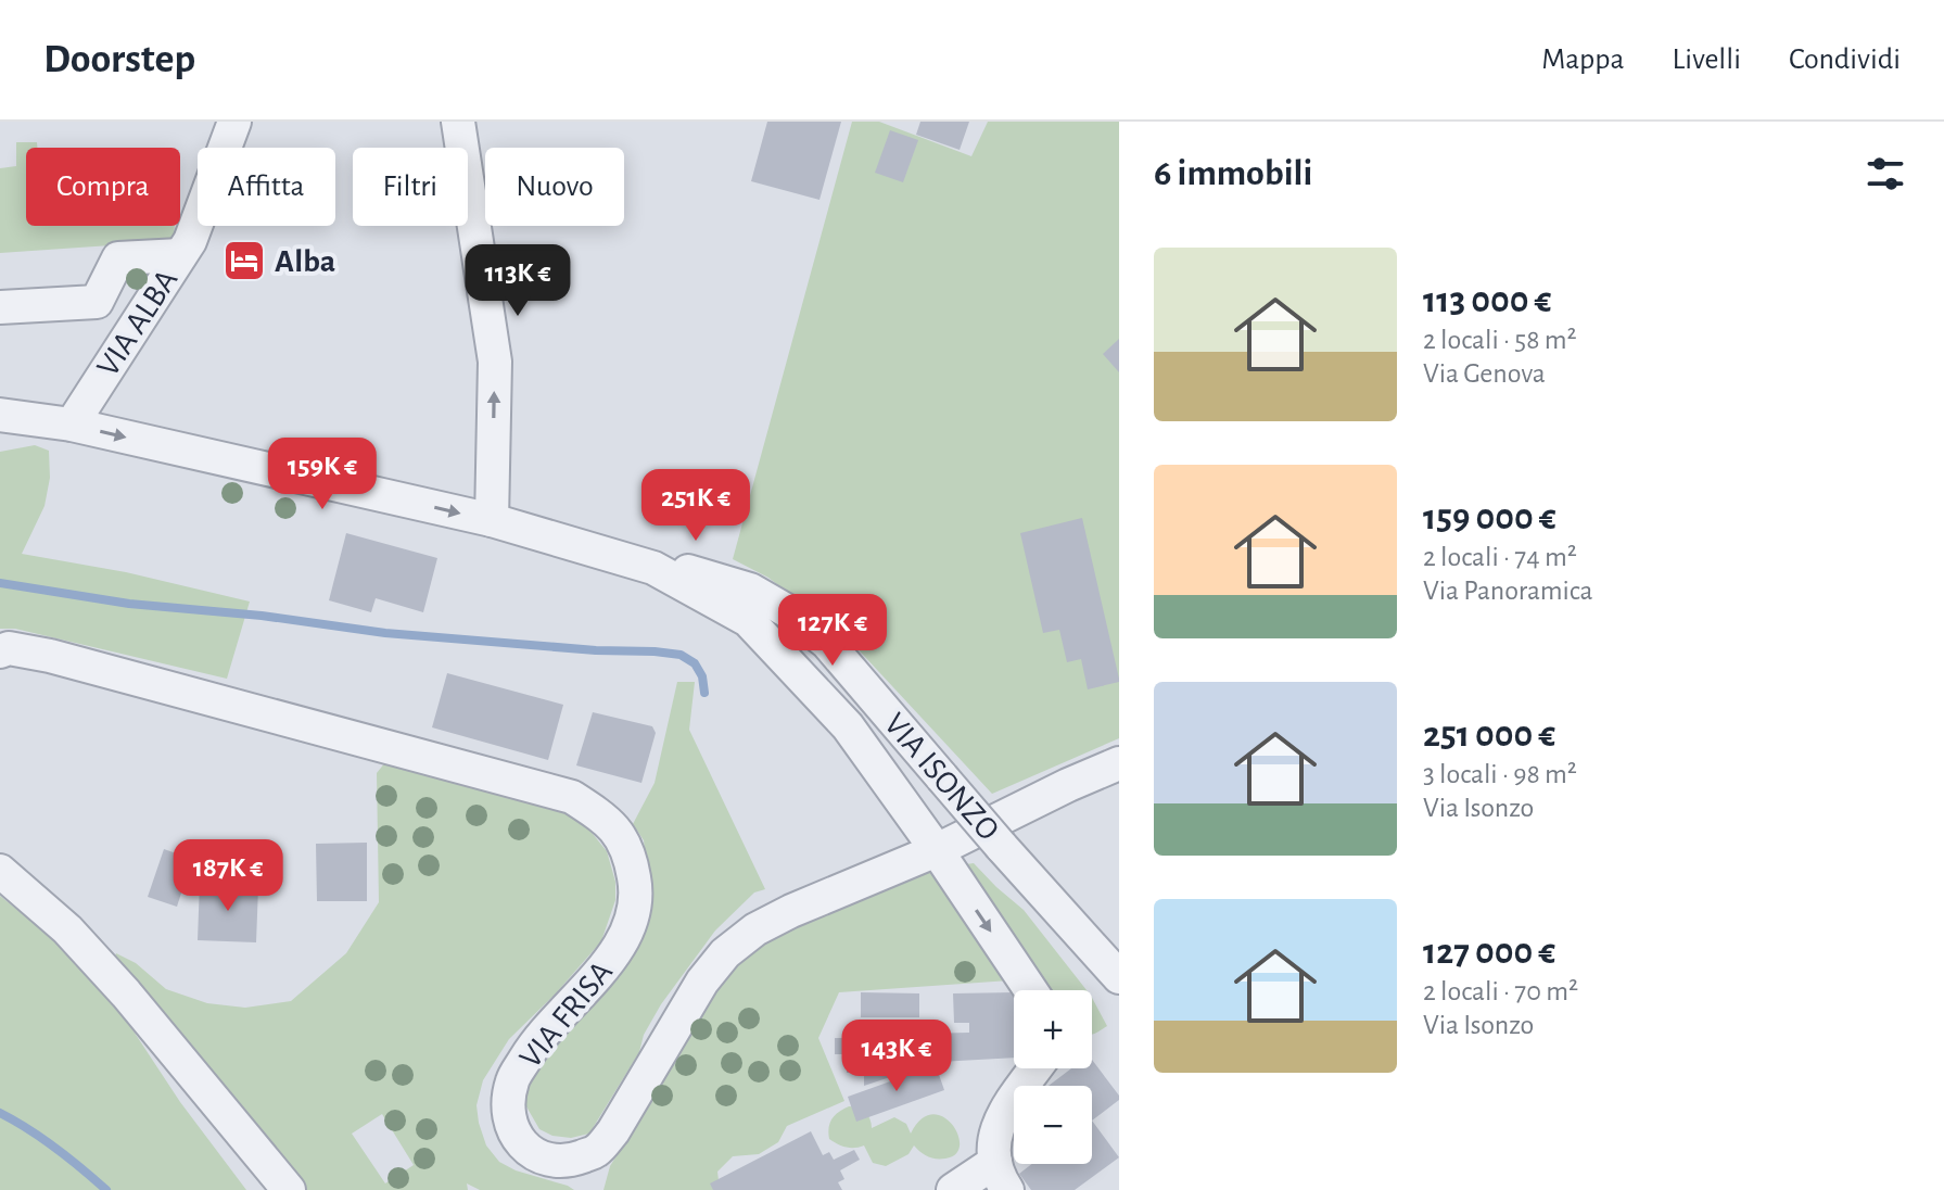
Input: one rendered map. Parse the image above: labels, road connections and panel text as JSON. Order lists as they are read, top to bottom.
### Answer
{
  "streets": {
    "street": ["VIA ALBA", "VIA ISONZO", "VIA FRISA"]
  },
  "places": {
    "hotel": ["Alba"]
  },
  "page": {
    "header": "Doorstep",
    "nav": ["Mappa", "Livelli", "Condividi"],
    "heading": "6 immobili",
    "chip": [
      "Compra",
      "Affitta",
      "Filtri",
      "Nuovo"
    ],
    "list": [
      {
        "name": "113 000 €",
        "note": "2 locali · 58 m² · Via Genova"
      },
      {
        "name": "159 000 €",
        "note": "2 locali · 74 m² · Via Panoramica"
      },
      {
        "name": "251 000 €",
        "note": "3 locali · 98 m² · Via Isonzo"
      },
      {
        "name": "127 000 €",
        "note": "2 locali · 70 m² · Via Isonzo"
      }
    ],
    "price": [
      "113K €",
      "159K €",
      "251K €",
      "127K €",
      "187K €",
      "143K €"
    ],
    "map_buttons": ["+", "−"]
  }
}
